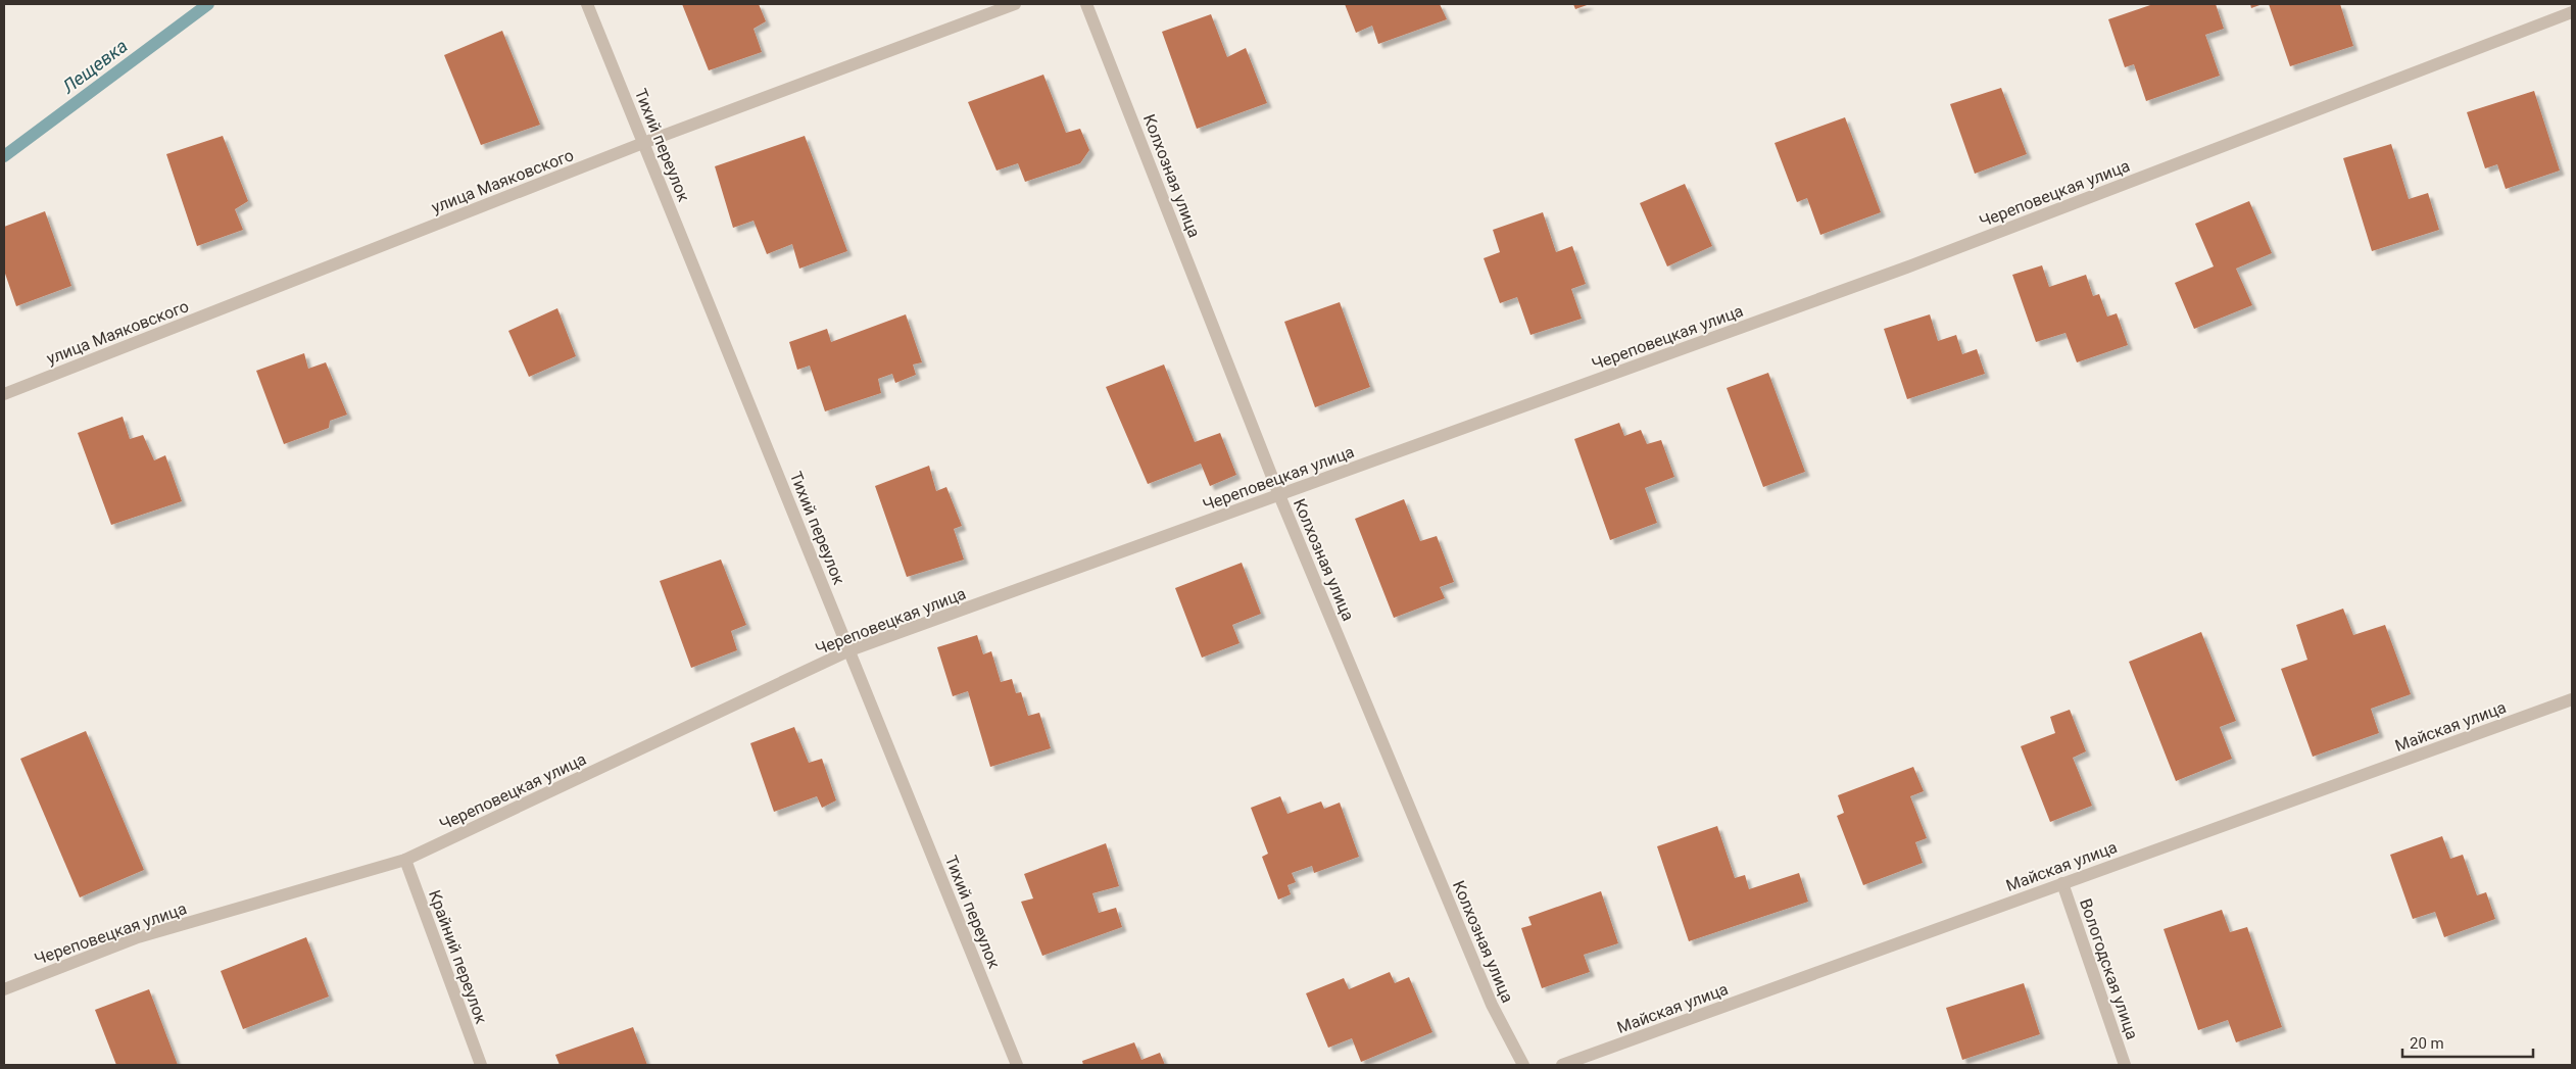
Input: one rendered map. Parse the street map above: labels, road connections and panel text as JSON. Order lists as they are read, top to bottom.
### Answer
{
  "streets": {
    "street": [
      "Тихий переулок",
      "Колхозная улица",
      "улица Маяковского",
      "Череповецкая улица",
      "Майская улица",
      "Крайний переулок",
      "Вологодская улица"
    ]
  },
  "crossings": [
    ["Тихий переулок", "улица Маяковского"],
    ["Тихий переулок", "Череповецкая улица"],
    ["Колхозная улица", "Череповецкая улица"],
    ["Череповецкая улица", "Крайний переулок"],
    ["Майская улица", "Вологодская улица"]
  ],
  "water": ["Лещевка"],
  "scale_bar": "20 m"
}
